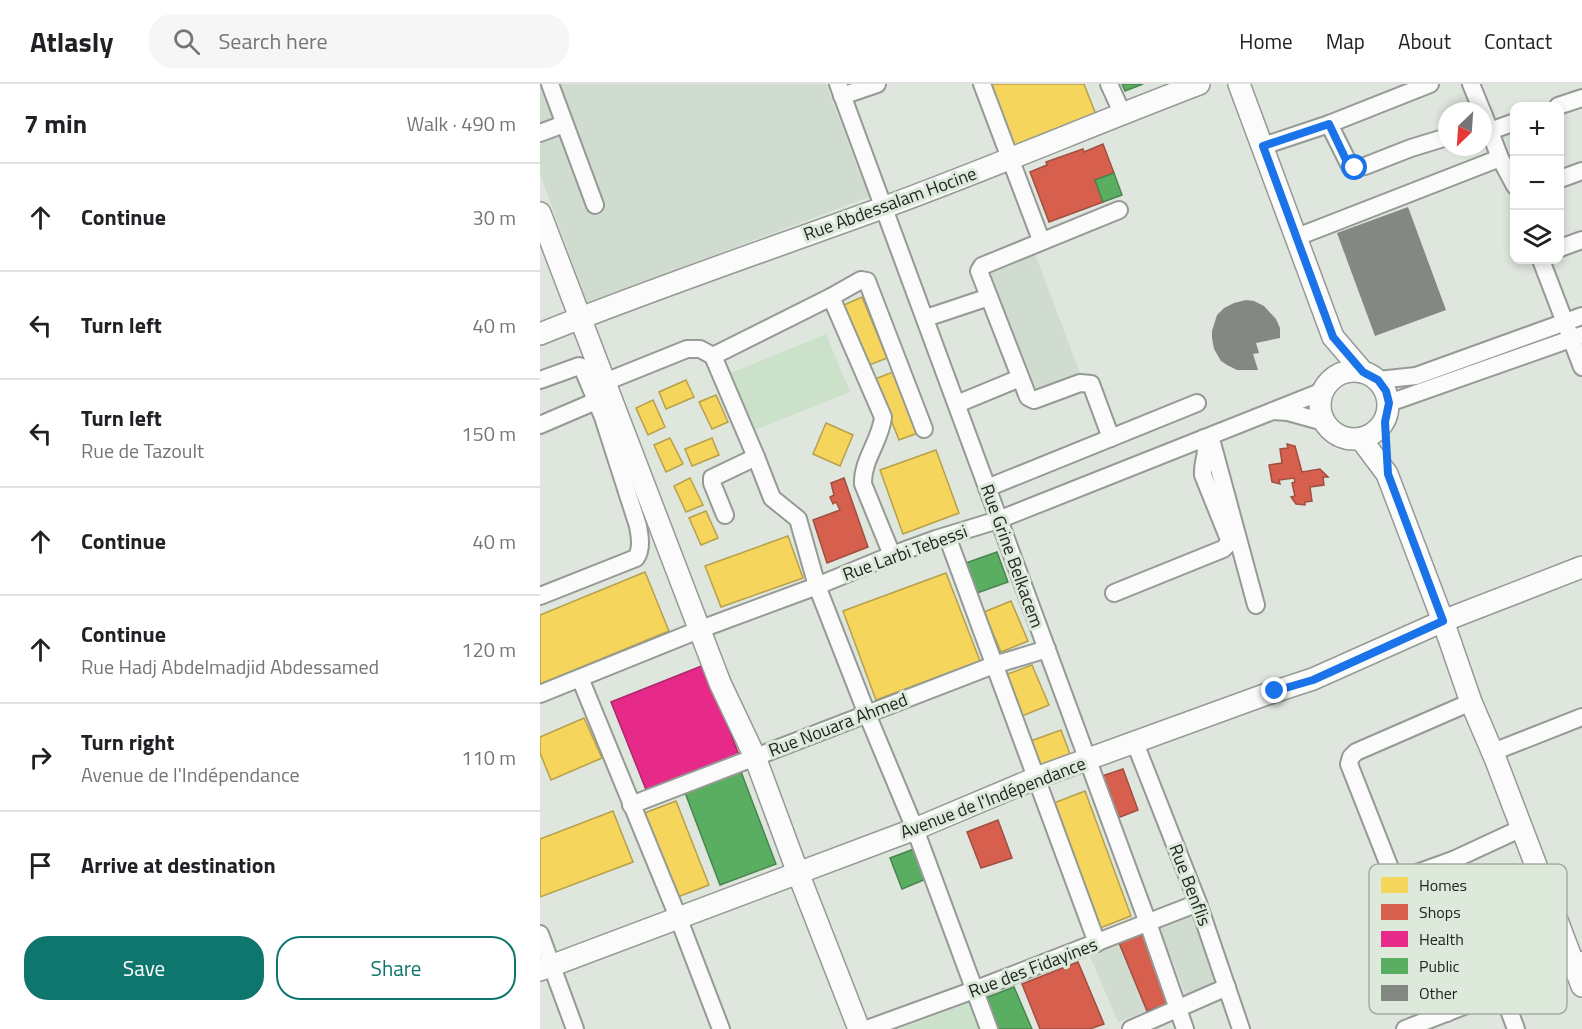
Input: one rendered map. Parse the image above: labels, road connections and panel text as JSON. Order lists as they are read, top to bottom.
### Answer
{
  "streets": {
    "main road": ["Rue Abdessalam Hocine", "Avenue de l'Indépendance"],
    "street": [
      "Rue Larbi Tebessi",
      "Rue Grine Belkacem",
      "Rue Nouara Ahmed",
      "Rue Benflis",
      "Rue des Fidayines"
    ]
  },
  "crossings": [
    ["Rue Abdessalam Hocine", "Rue Grine Belkacem"],
    ["Rue Larbi Tebessi", "Rue Grine Belkacem"],
    ["Rue Grine Belkacem", "Rue Nouara Ahmed"],
    ["Rue Grine Belkacem", "Avenue de l'Indépendance"],
    ["Rue Grine Belkacem", "Rue des Fidayines"],
    ["Avenue de l'Indépendance", "Rue Benflis"],
    ["Rue Benflis", "Rue des Fidayines"]
  ],
  "legend": [
    "Homes",
    "Shops",
    "Health",
    "Public",
    "Other"
  ],
  "north": "bottom left",
  "page": {
    "header": "Atlasly",
    "search": "Search here",
    "nav": [
      "Home",
      "Map",
      "About",
      "Contact"
    ],
    "heading": ["7 min", "Walk · 490 m"],
    "map_buttons": ["+", "−"],
    "list": [
      ["Continue", "30 m"],
      ["Turn left", "40 m"],
      ["Turn left", "Rue de Tazoult", "150 m"],
      ["Continue", "40 m"],
      ["Continue", "Rue Hadj Abdelmadjid Abdessamed", "120 m"],
      ["Turn right", "Avenue de l'Indépendance", "110 m"],
      "Arrive at destination"
    ],
    "buttons": ["Save", "Share"]
  }
}
